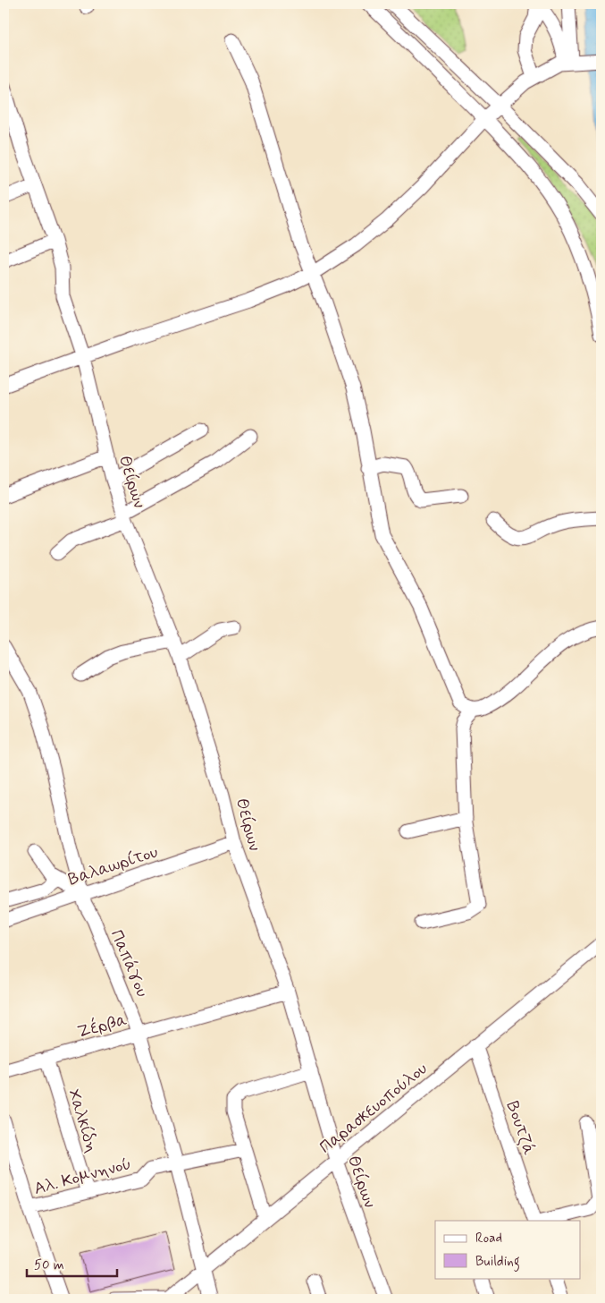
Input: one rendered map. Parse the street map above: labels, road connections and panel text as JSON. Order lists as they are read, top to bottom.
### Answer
{
  "streets": {
    "street": [
      "Θείρων",
      "Βαλαωρίτου",
      "Παπάγου",
      "Ζέρβα",
      "Παρασκευοπούλου",
      "Χαλκίδη",
      "Βουτζά",
      "Αλ. Κομνηνού"
    ]
  },
  "crossings": [
    ["Θείρων", "Βαλαωρίτου"],
    ["Θείρων", "Ζέρβα"],
    ["Θείρων", "Παρασκευοπούλου"],
    ["Βαλαωρίτου", "Παπάγου"],
    ["Παπάγου", "Ζέρβα"],
    ["Παπάγου", "Παρασκευοπούλου"],
    ["Παπάγου", "Αλ. Κομνηνού"],
    ["Ζέρβα", "Χαλκίδη"],
    ["Παρασκευοπούλου", "Βουτζά"],
    ["Χαλκίδη", "Αλ. Κομνηνού"]
  ],
  "legend": ["Road", "Building"],
  "scale_bar": "50 m"
}
